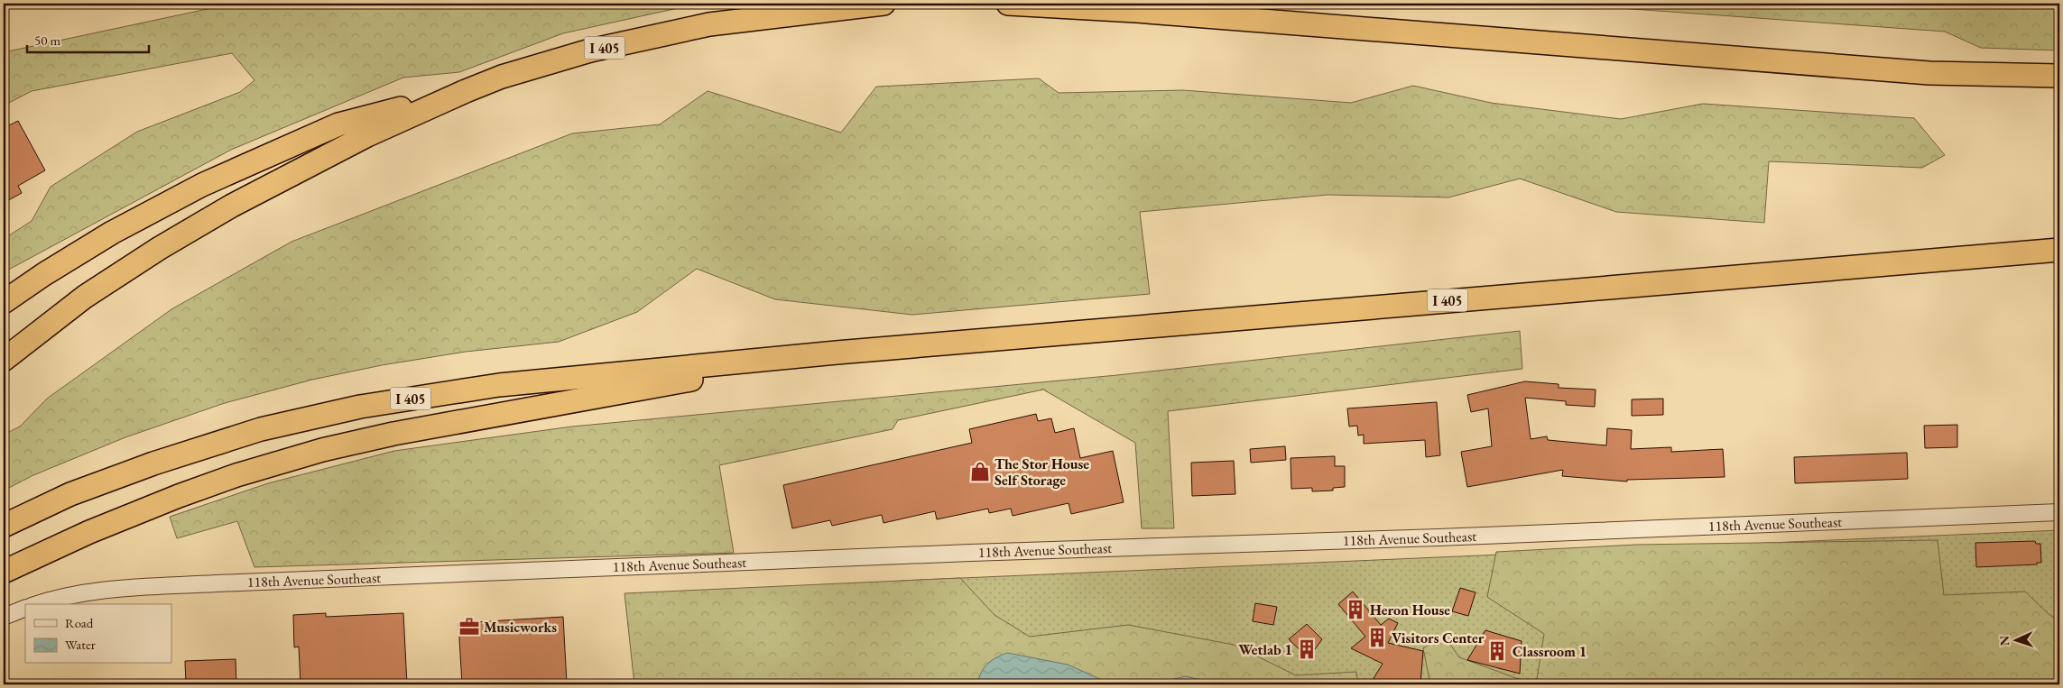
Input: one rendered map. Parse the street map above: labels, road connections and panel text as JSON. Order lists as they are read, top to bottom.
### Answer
{
  "streets": {
    "highway": ["I 405"],
    "street": ["118th Avenue Southeast"]
  },
  "places": {
    "shop": ["The Stor House Self Storage"],
    "building": [
      "Heron House",
      "Visitors Center",
      "Wetlab 1",
      "Classroom 1"
    ],
    "office": ["Musicworks"]
  },
  "legend": ["Road", "Water"],
  "scale_bar": "50 m",
  "north": "left"
}
